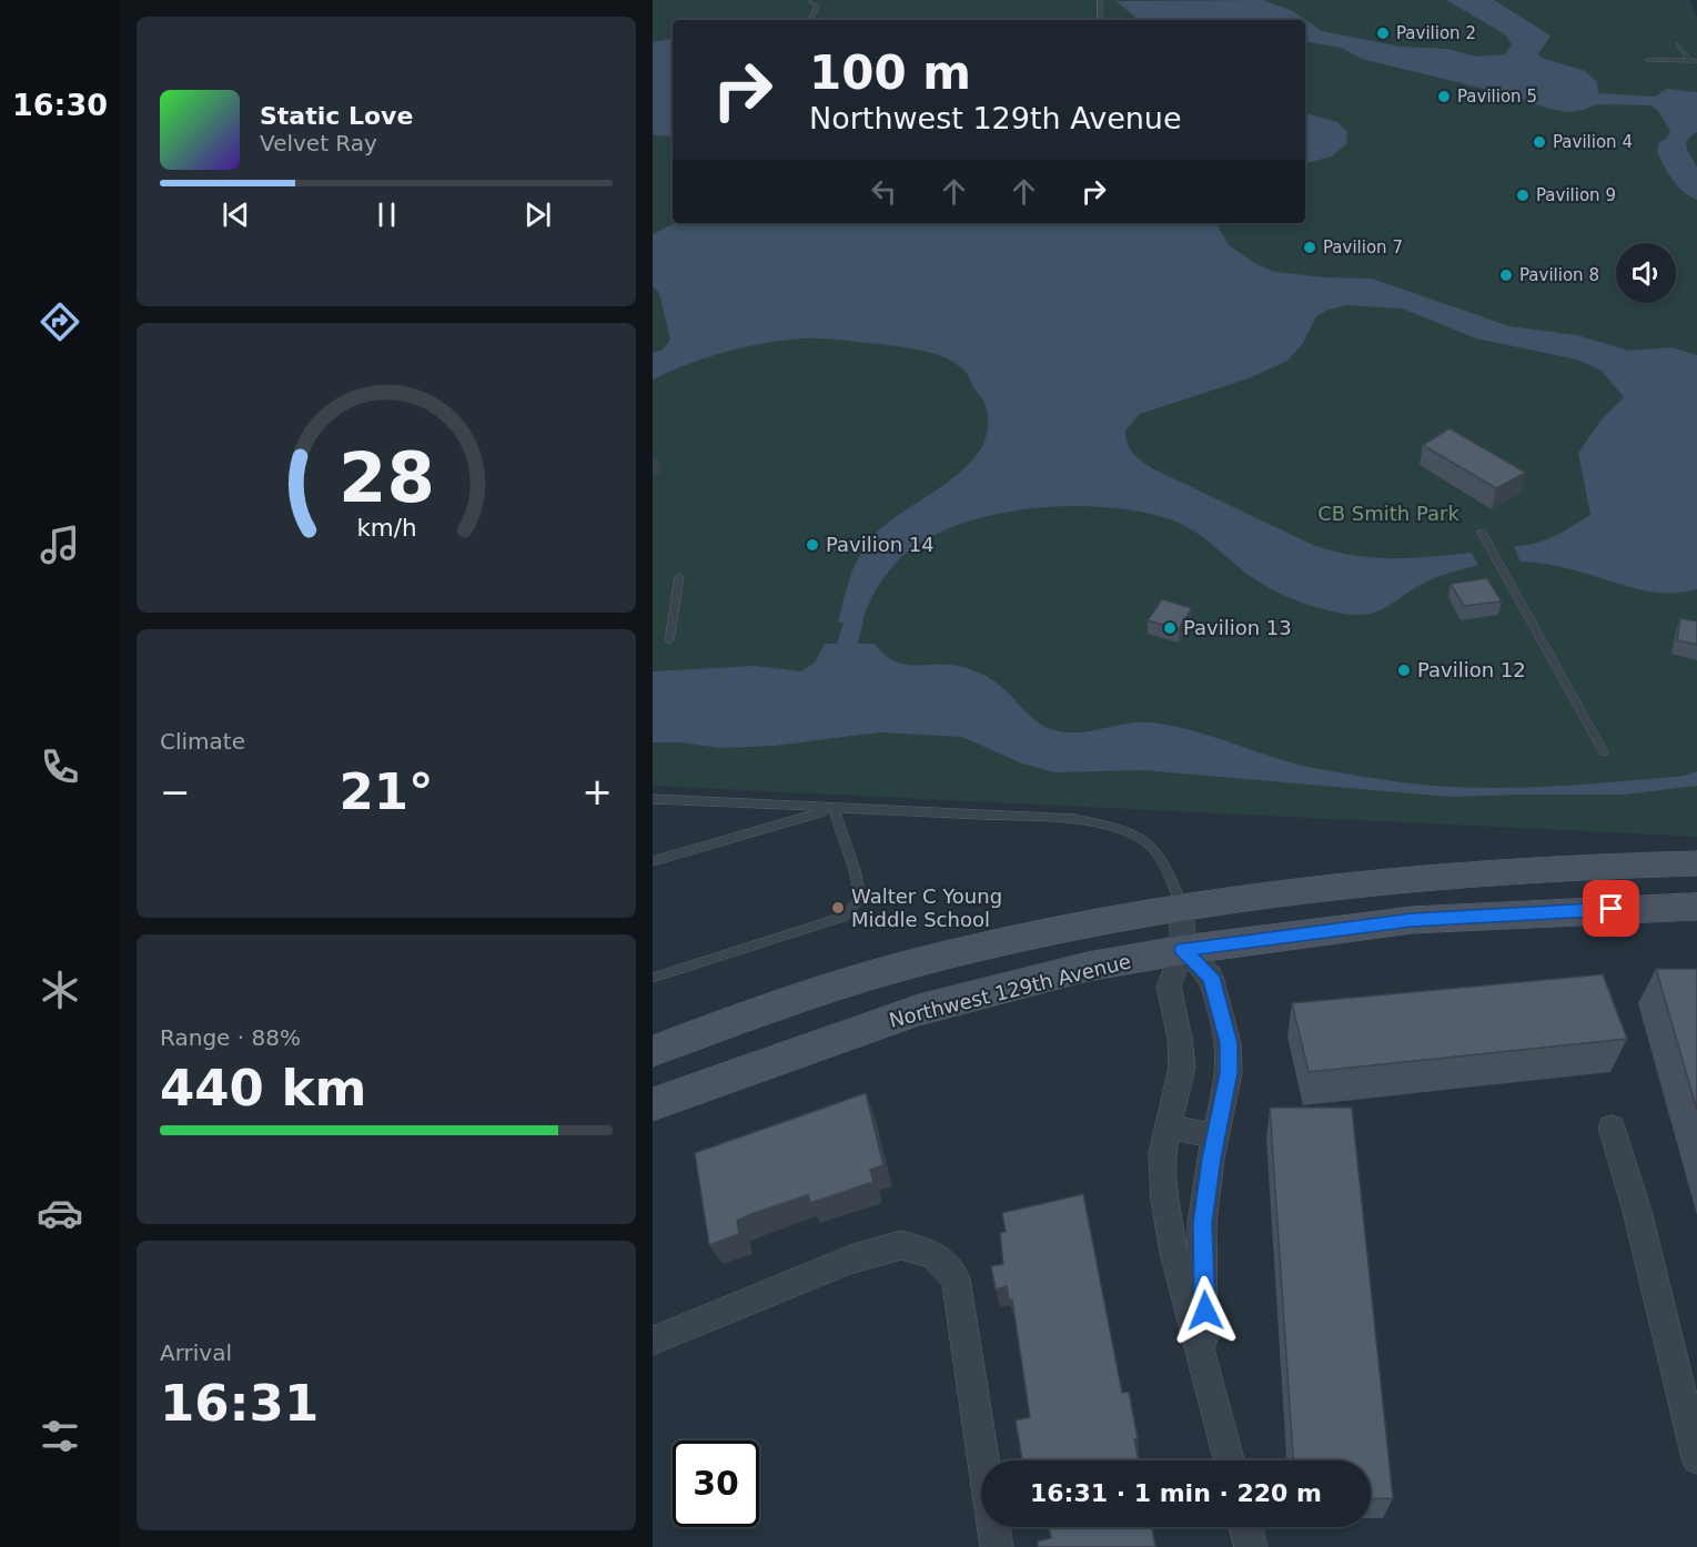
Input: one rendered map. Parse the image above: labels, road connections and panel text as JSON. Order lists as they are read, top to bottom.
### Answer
{
  "streets": {
    "street": ["Northwest 129th Avenue"]
  },
  "parks": ["CB Smith Park"],
  "places": [
    "Pavilion 2",
    "Pavilion 5",
    "Pavilion 4",
    "Pavilion 9",
    "Pavilion 7",
    "Pavilion 8",
    "Pavilion 14",
    "Pavilion 13",
    "Pavilion 12",
    "Walter C Young Middle School"
  ],
  "page": {
    "tabs": "16:30",
    "turn": ["100 m", "Northwest 129th Avenue"],
    "song": ["Static Love", "Velvet Ray"],
    "tile": [
      "Climate",
      ["Range · 88%", "440 km"],
      ["Arrival", "16:31"]
    ],
    "heat": ["−", "21°", "+"],
    "limit": "30",
    "trip": "16:31 · 1 min · 220 m",
    "gauge": ["28", "km/h"]
  }
}
